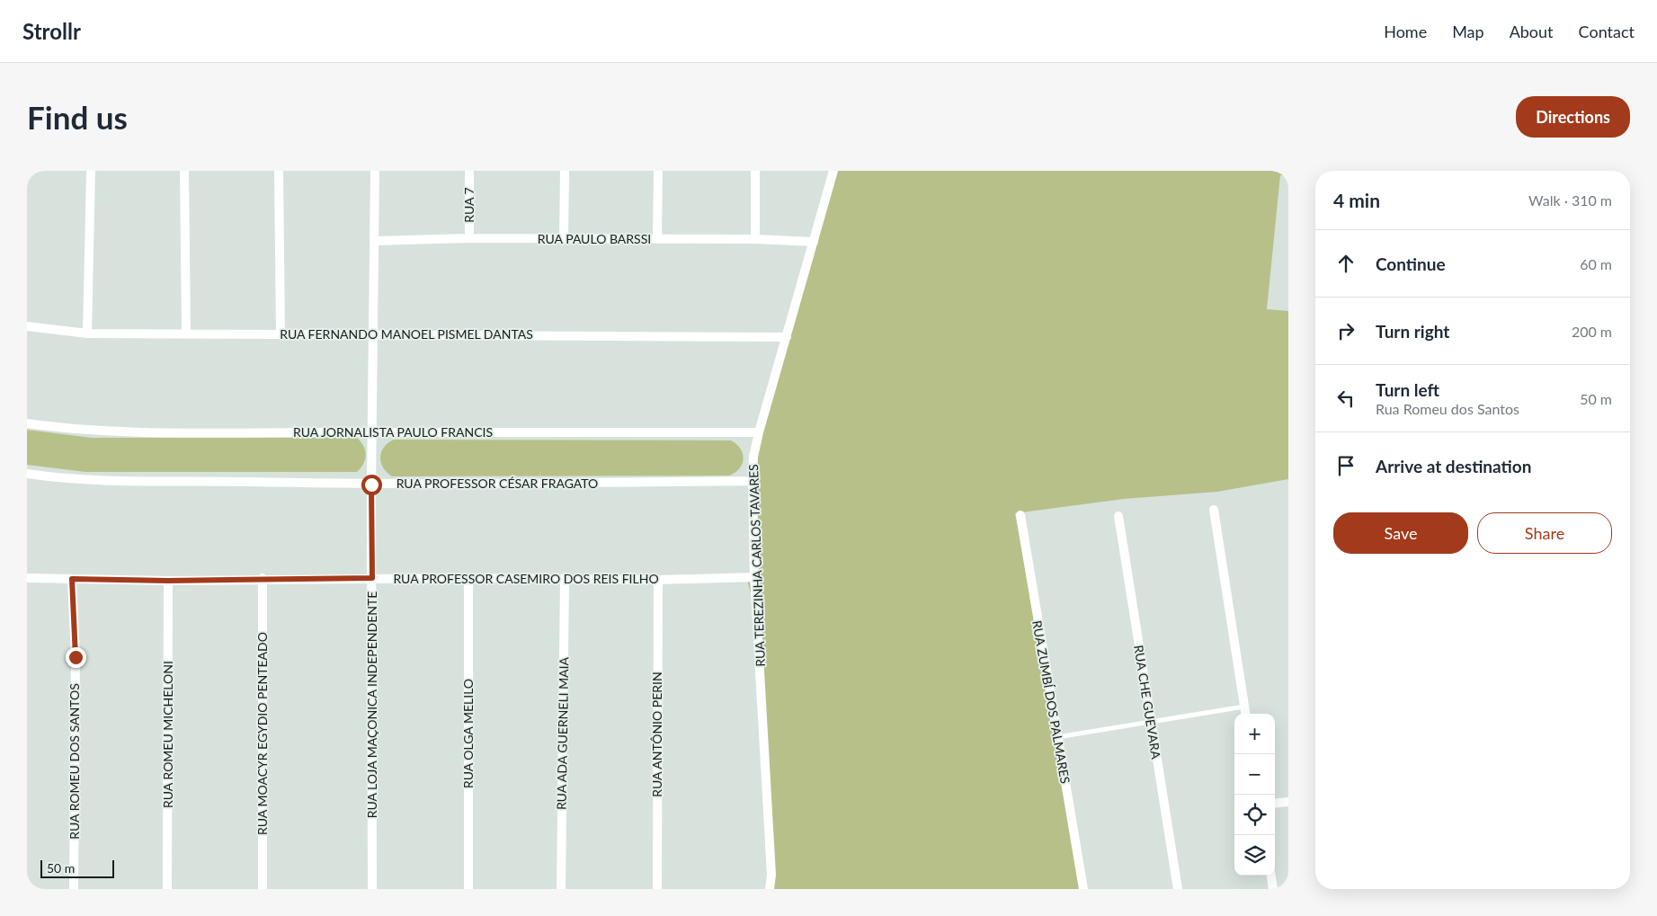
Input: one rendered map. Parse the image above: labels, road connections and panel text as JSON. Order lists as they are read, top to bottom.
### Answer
{
  "streets": {
    "street": [
      "RUA 7",
      "RUA PAULO BARSSI",
      "RUA FERNANDO MANOEL PISMEL DANTAS",
      "RUA JORNALISTA PAULO FRANCIS",
      "RUA PROFESSOR CÉSAR FRAGATO",
      "RUA TEREZINHA CARLOS TAVARES",
      "RUA PROFESSOR CASEMIRO DOS REIS FILHO",
      "RUA ZUMBÍ DOS PALMARES",
      "RUA CHE GUEVARA",
      "RUA LOJA MAÇONICA INDEPENDENTE",
      "RUA MOACYR EGYDIO PENTEADO",
      "RUA OLGA MELILO",
      "RUA ADA GUERNELI MAIA",
      "RUA ROMEU MICHELONI",
      "RUA ANTÔNIO PERIN",
      "RUA ROMEU DOS SANTOS"
    ]
  },
  "crossings": [
    ["RUA 7", "RUA PAULO BARSSI"],
    ["RUA PAULO BARSSI", "RUA TEREZINHA CARLOS TAVARES"],
    ["RUA PAULO BARSSI", "RUA LOJA MAÇONICA INDEPENDENTE"],
    ["RUA FERNANDO MANOEL PISMEL DANTAS", "RUA TEREZINHA CARLOS TAVARES"],
    ["RUA FERNANDO MANOEL PISMEL DANTAS", "RUA LOJA MAÇONICA INDEPENDENTE"],
    ["RUA JORNALISTA PAULO FRANCIS", "RUA TEREZINHA CARLOS TAVARES"],
    ["RUA JORNALISTA PAULO FRANCIS", "RUA LOJA MAÇONICA INDEPENDENTE"],
    ["RUA PROFESSOR CÉSAR FRAGATO", "RUA TEREZINHA CARLOS TAVARES"],
    ["RUA PROFESSOR CÉSAR FRAGATO", "RUA LOJA MAÇONICA INDEPENDENTE"],
    ["RUA TEREZINHA CARLOS TAVARES", "RUA PROFESSOR CASEMIRO DOS REIS FILHO"],
    ["RUA PROFESSOR CASEMIRO DOS REIS FILHO", "RUA LOJA MAÇONICA INDEPENDENTE"],
    ["RUA PROFESSOR CASEMIRO DOS REIS FILHO", "RUA MOACYR EGYDIO PENTEADO"],
    ["RUA PROFESSOR CASEMIRO DOS REIS FILHO", "RUA OLGA MELILO"],
    ["RUA PROFESSOR CASEMIRO DOS REIS FILHO", "RUA ADA GUERNELI MAIA"],
    ["RUA PROFESSOR CASEMIRO DOS REIS FILHO", "RUA ROMEU MICHELONI"],
    ["RUA PROFESSOR CASEMIRO DOS REIS FILHO", "RUA ANTÔNIO PERIN"],
    ["RUA PROFESSOR CASEMIRO DOS REIS FILHO", "RUA ROMEU DOS SANTOS"]
  ],
  "scale_bar": "50 m",
  "page": {
    "header": "Strollr",
    "nav": [
      "Home",
      "Map",
      "About",
      "Contact"
    ],
    "buttons": [
      "Directions",
      ["Save", "Share"]
    ],
    "title": "Find us",
    "heading": ["4 min", "Walk · 310 m"],
    "list": [
      ["Continue", "60 m"],
      ["Turn right", "200 m"],
      ["Turn left", "Rua Romeu dos Santos", "50 m"],
      "Arrive at destination"
    ],
    "map_buttons": ["+", "−"],
    "scale": "50 m"
  }
}
